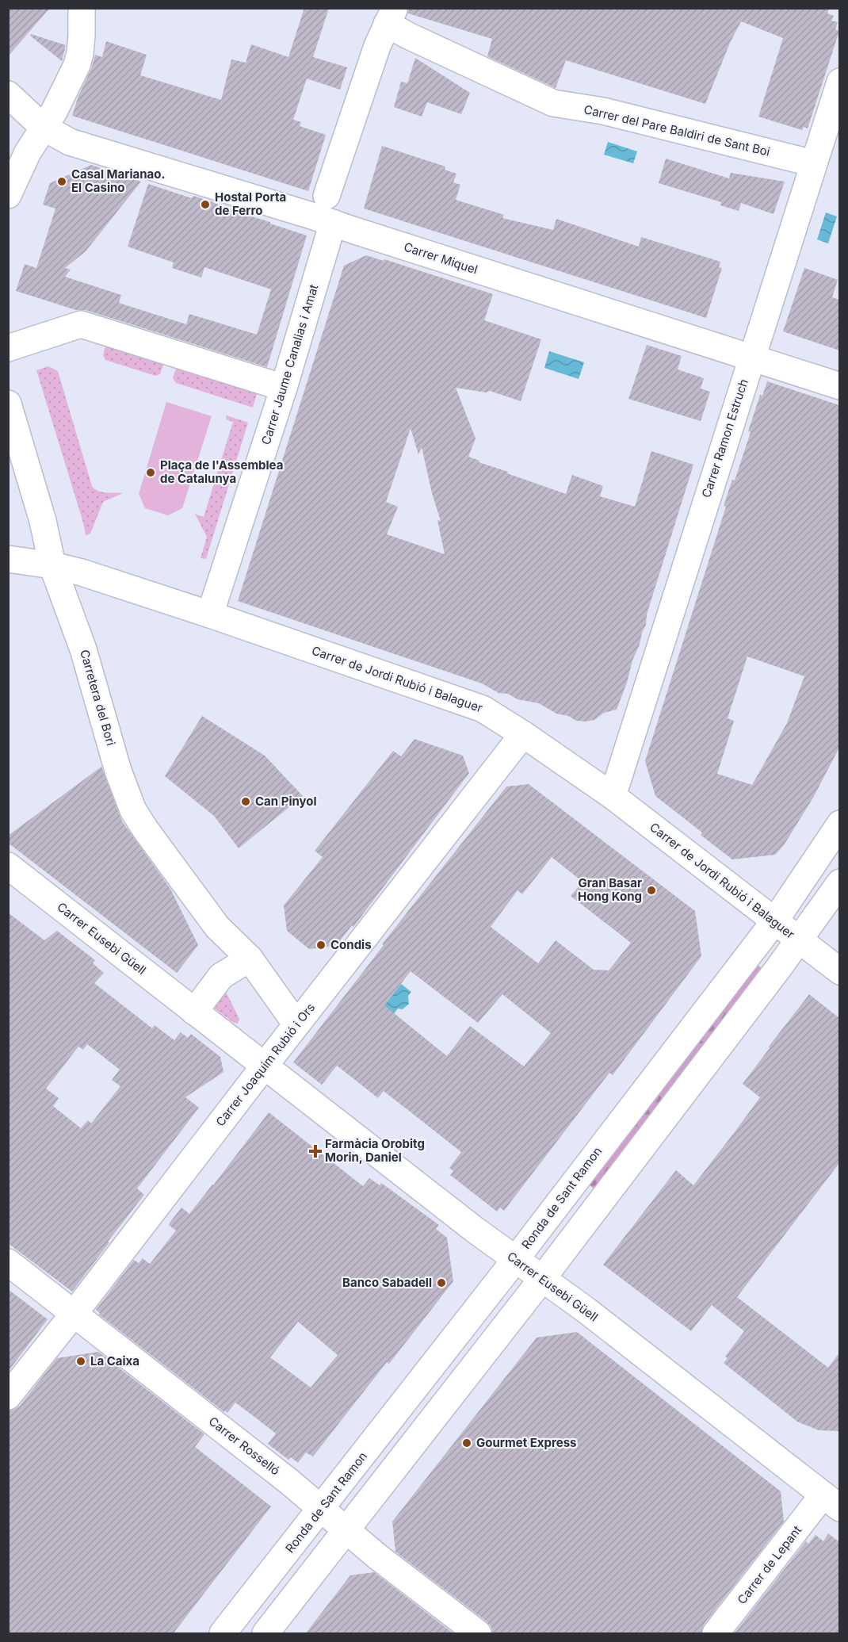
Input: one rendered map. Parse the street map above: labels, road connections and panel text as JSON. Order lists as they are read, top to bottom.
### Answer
{
  "streets": {
    "street": [
      "Carrer del Pare Baldiri de Sant Boi",
      "Carrer Miquel",
      "Carrer Jaume Canalias i Amat",
      "Carrer Ramon Estruch",
      "Carrer de Jordi Rubió i Balaguer",
      "Carretera del Bori",
      "Carrer Eusebi Güell",
      "Carrer Joaquim Rubió i Ors",
      "Ronda de Sant Ramon",
      "Carrer Rosselló",
      "Carrer de Lepant"
    ]
  },
  "crossings": [
    ["Carrer del Pare Baldiri de Sant Boi", "Carrer Ramon Estruch"],
    ["Carrer Miquel", "Carrer Jaume Canalias i Amat"],
    ["Carrer Miquel", "Carrer Ramon Estruch"],
    ["Carrer Jaume Canalias i Amat", "Carrer de Jordi Rubió i Balaguer"],
    ["Carrer Ramon Estruch", "Carrer de Jordi Rubió i Balaguer"],
    ["Carrer de Jordi Rubió i Balaguer", "Carretera del Bori"],
    ["Carrer de Jordi Rubió i Balaguer", "Carrer Joaquim Rubió i Ors"],
    ["Carrer de Jordi Rubió i Balaguer", "Ronda de Sant Ramon"],
    ["Carretera del Bori", "Carrer Joaquim Rubió i Ors"],
    ["Carrer Eusebi Güell", "Carrer Joaquim Rubió i Ors"],
    ["Carrer Eusebi Güell", "Ronda de Sant Ramon"],
    ["Carrer Eusebi Güell", "Carrer de Lepant"],
    ["Carrer Joaquim Rubió i Ors", "Carrer Rosselló"],
    ["Ronda de Sant Ramon", "Carrer Rosselló"]
  ],
  "places": {
    "other": [
      "Casal Marianao. El Casino",
      "Hostal Porta de Ferro",
      "Plaça de l'Assemblea de Catalunya",
      "Can Pinyol",
      "Gran Basar Hong Kong",
      "Condis",
      "Banco Sabadell",
      "La Caixa",
      "Gourmet Express"
    ],
    "health": ["Farmàcia Orobitg Morin, Daniel"]
  }
}
